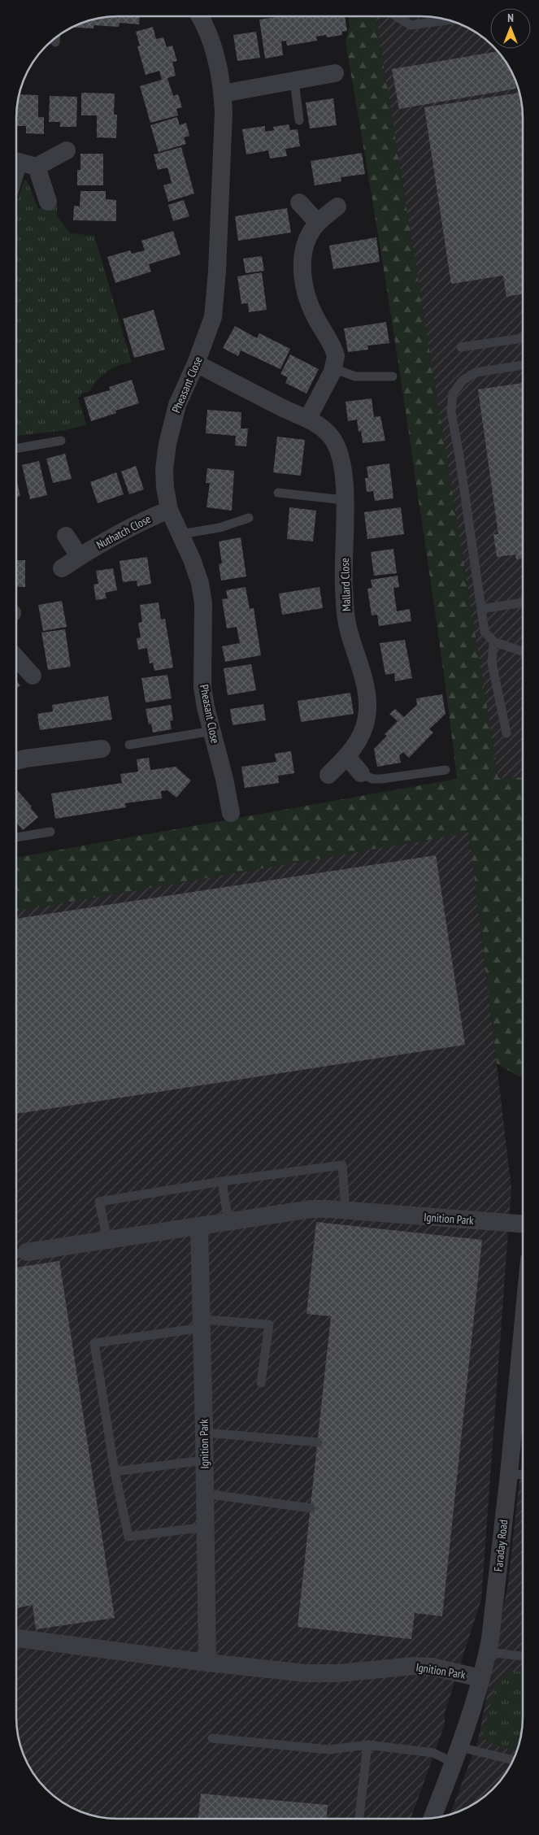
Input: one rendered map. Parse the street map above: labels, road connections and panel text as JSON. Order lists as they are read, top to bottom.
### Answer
{
  "streets": {
    "street": [
      "Pheasant Close",
      "Nuthatch Close",
      "Mallard Close",
      "Ignition Park",
      "Faraday Road"
    ]
  },
  "crossings": [
    ["Pheasant Close", "Nuthatch Close"],
    ["Pheasant Close", "Mallard Close"],
    ["Ignition Park", "Faraday Road"]
  ],
  "north": "top"
}
